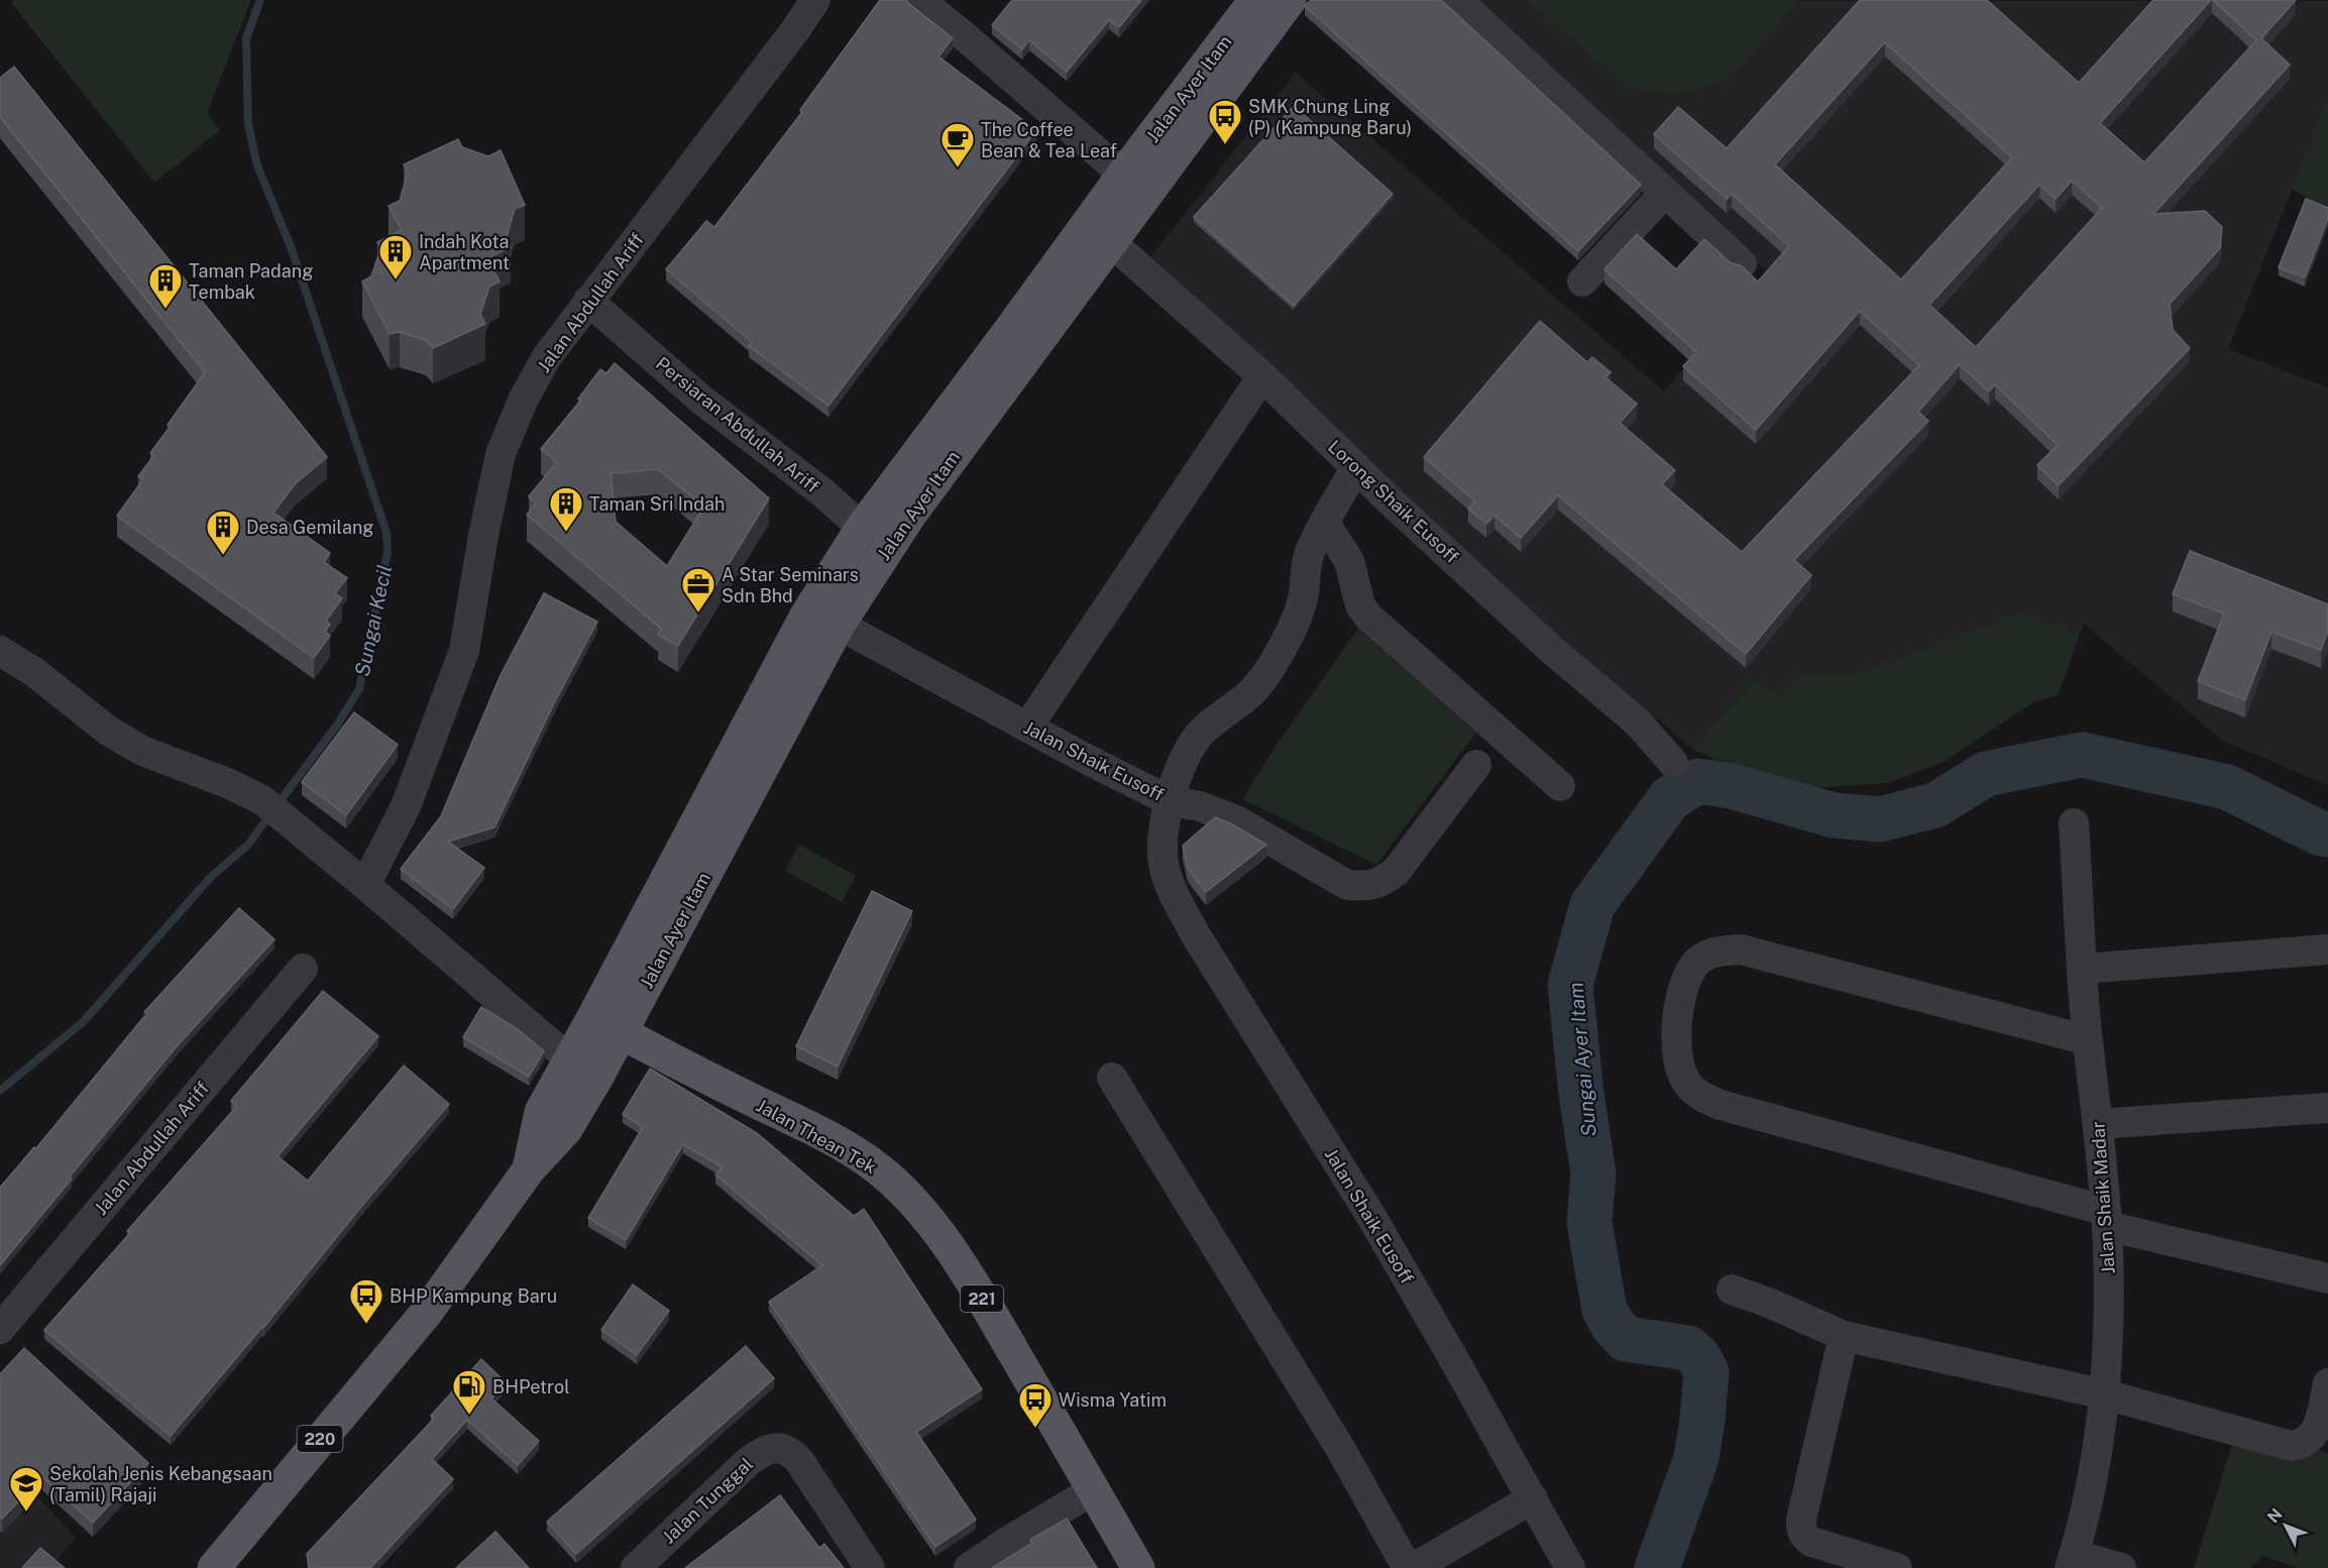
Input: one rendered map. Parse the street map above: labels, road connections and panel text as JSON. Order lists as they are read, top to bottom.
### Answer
{
  "streets": {
    "main road": [
      "Jalan Ayer Itam",
      "Jalan Thean Tek",
      "221",
      "220"
    ],
    "street": [
      "Jalan Abdullah Ariff",
      "Persiaran Abdullah Ariff",
      "Lorong Shaik Eusoff",
      "Jalan Shaik Eusoff",
      "Jalan Shaik Madar",
      "Jalan Tunggal"
    ]
  },
  "crossings": [
    ["Jalan Ayer Itam", "Persiaran Abdullah Ariff"],
    ["Jalan Ayer Itam", "Lorong Shaik Eusoff"],
    ["Jalan Ayer Itam", "Jalan Shaik Eusoff"],
    ["Jalan Ayer Itam", "Jalan Thean Tek"],
    ["Jalan Abdullah Ariff", "Persiaran Abdullah Ariff"],
    ["Lorong Shaik Eusoff", "Jalan Shaik Eusoff"]
  ],
  "water": ["Sungai Kecil", "Sungai Ayer Itam"],
  "places": {
    "bus stop": ["SMK Chung Ling (P) (Kampung Baru)", "BHP Kampung Baru", "Wisma Yatim"],
    "cafe": ["The Coffee Bean & Tea Leaf"],
    "building": [
      "Indah Kota Apartment",
      "Taman Padang Tembak",
      "Taman Sri Indah",
      "Desa Gemilang"
    ],
    "office": ["A Star Seminars Sdn Bhd"],
    "fuel station": ["BHPetrol"],
    "school or university": ["Sekolah Jenis Kebangsaan (Tamil) Rajaji"]
  },
  "north": "top left"
}
